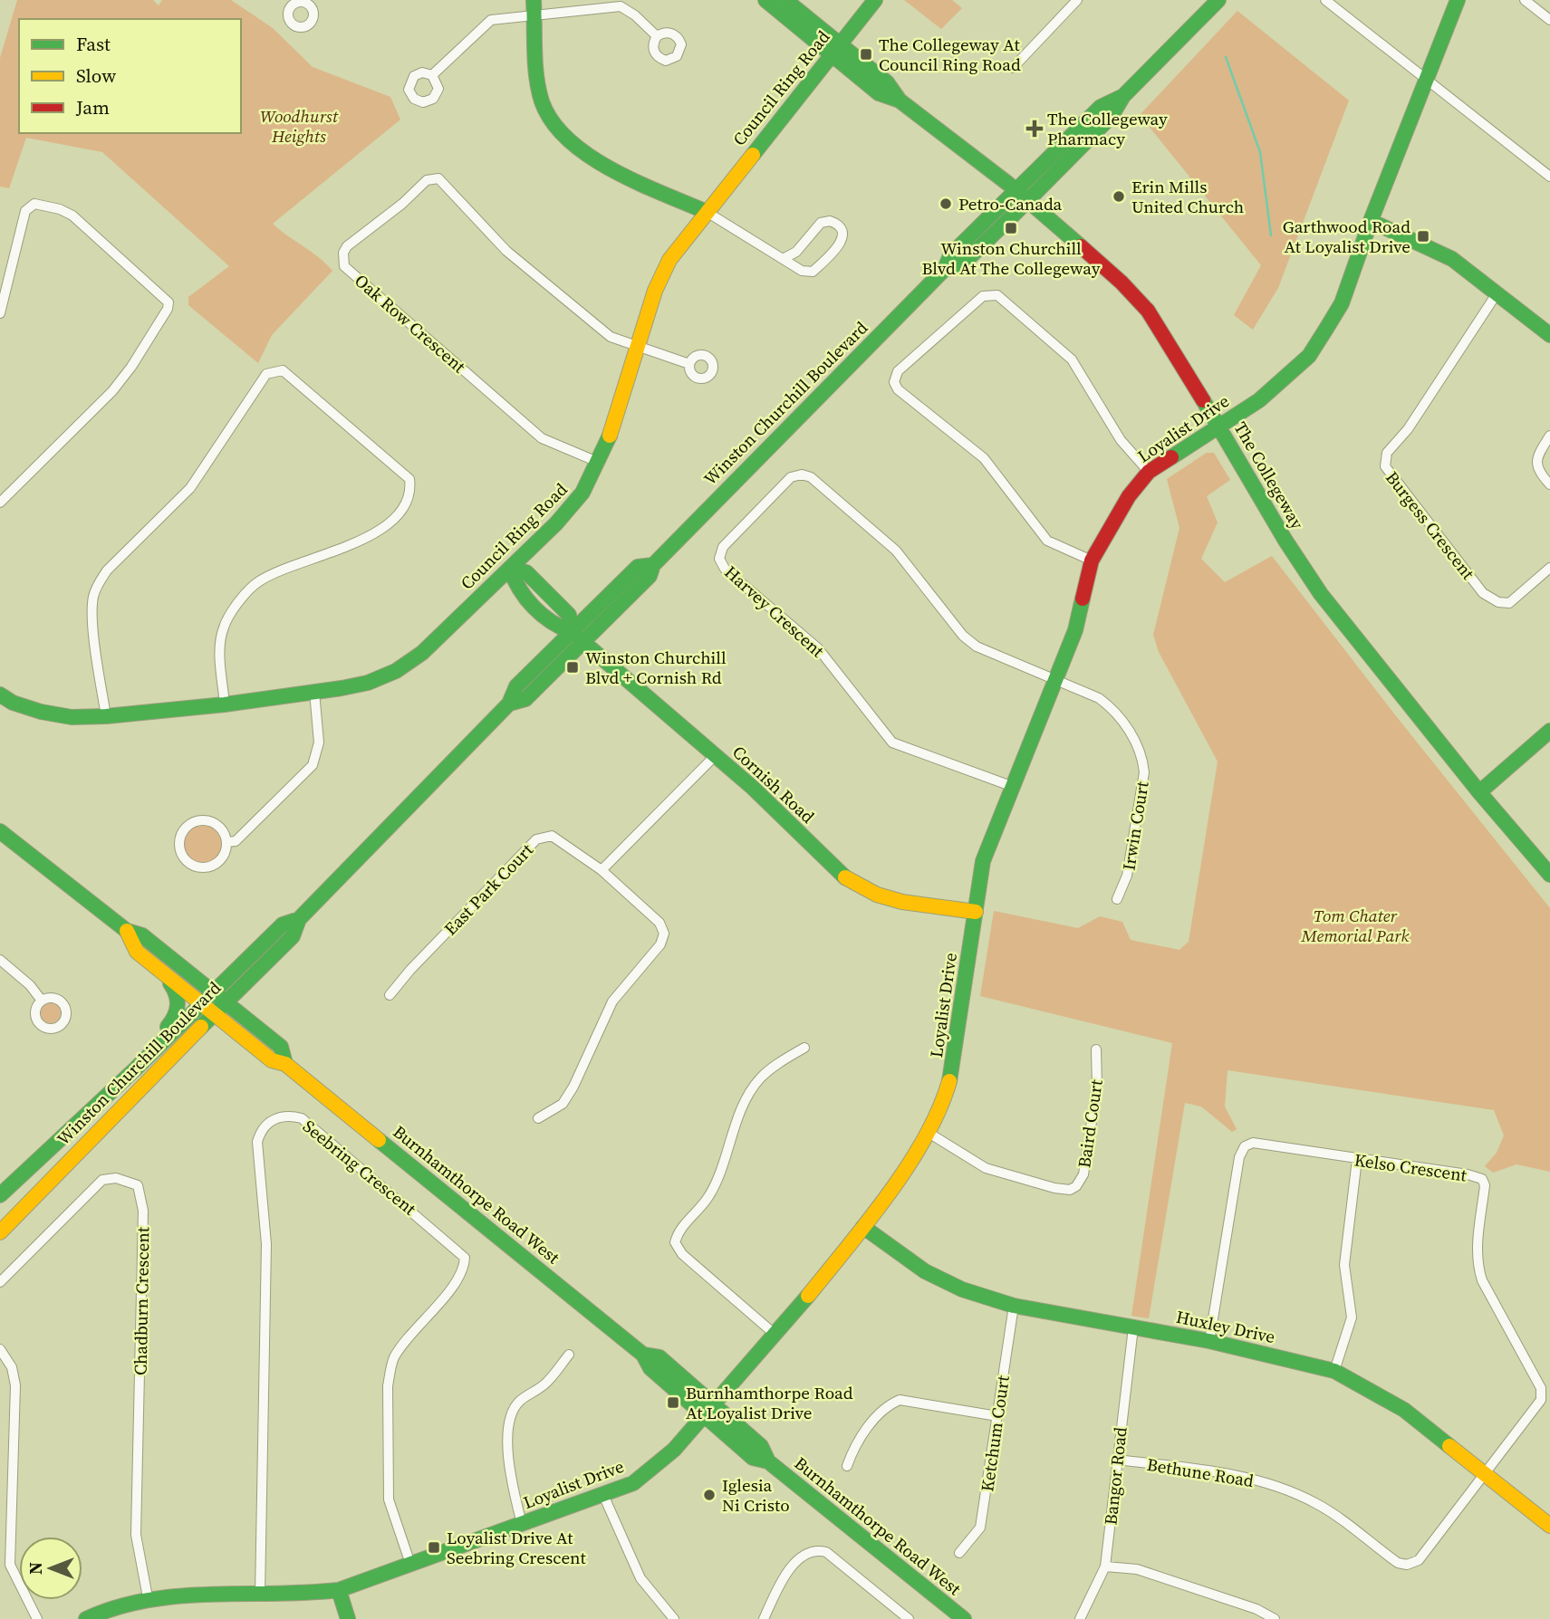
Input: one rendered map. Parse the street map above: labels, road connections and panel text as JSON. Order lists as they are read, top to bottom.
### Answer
{
  "streets": {
    "street": [
      "Council Ring Road",
      "Oak Row Crescent",
      "Winston Churchill Boulevard",
      "Loyalist Drive",
      "The Collegeway",
      "Burgess Crescent",
      "Harvey Crescent",
      "Cornish Road",
      "Irwin Court",
      "East Park Court",
      "Baird Court",
      "Seebring Crescent",
      "Kelso Crescent",
      "Burnhamthorpe Road West",
      "Chadburn Crescent",
      "Huxley Drive",
      "Ketchum Court",
      "Bethune Road",
      "Bangor Road"
    ]
  },
  "crossings": [
    ["Council Ring Road", "Oak Row Crescent"],
    ["Council Ring Road", "The Collegeway"],
    ["Winston Churchill Boulevard", "The Collegeway"],
    ["Winston Churchill Boulevard", "Cornish Road"],
    ["Winston Churchill Boulevard", "Burnhamthorpe Road West"],
    ["Loyalist Drive", "The Collegeway"],
    ["Loyalist Drive", "Harvey Crescent"],
    ["Loyalist Drive", "Cornish Road"],
    ["Loyalist Drive", "Irwin Court"],
    ["Loyalist Drive", "Baird Court"],
    ["Loyalist Drive", "Seebring Crescent"],
    ["Loyalist Drive", "Burnhamthorpe Road West"],
    ["Loyalist Drive", "Chadburn Crescent"],
    ["Loyalist Drive", "Huxley Drive"],
    ["Harvey Crescent", "Irwin Court"],
    ["Kelso Crescent", "Huxley Drive"],
    ["Kelso Crescent", "Bethune Road"],
    ["Huxley Drive", "Ketchum Court"],
    ["Huxley Drive", "Bethune Road"],
    ["Huxley Drive", "Bangor Road"],
    ["Bethune Road", "Bangor Road"]
  ],
  "parks": ["Woodhurst Heights", "Tom Chater Memorial Park"],
  "places": {
    "transit": [
      "The Collegeway At Council Ring Road",
      "Winston Churchill Blvd At The Collegeway",
      "Garthwood Road At Loyalist Drive",
      "Winston Churchill Blvd + Cornish Rd",
      "Burnhamthorpe Road At Loyalist Drive",
      "Loyalist Drive At Seebring Crescent"
    ],
    "health": ["The Collegeway Pharmacy"],
    "other": ["Erin Mills United Church", "Petro-Canada", "Iglesia Ni Cristo"]
  },
  "legend": ["Fast", "Slow", "Jam"],
  "north": "left"
}
